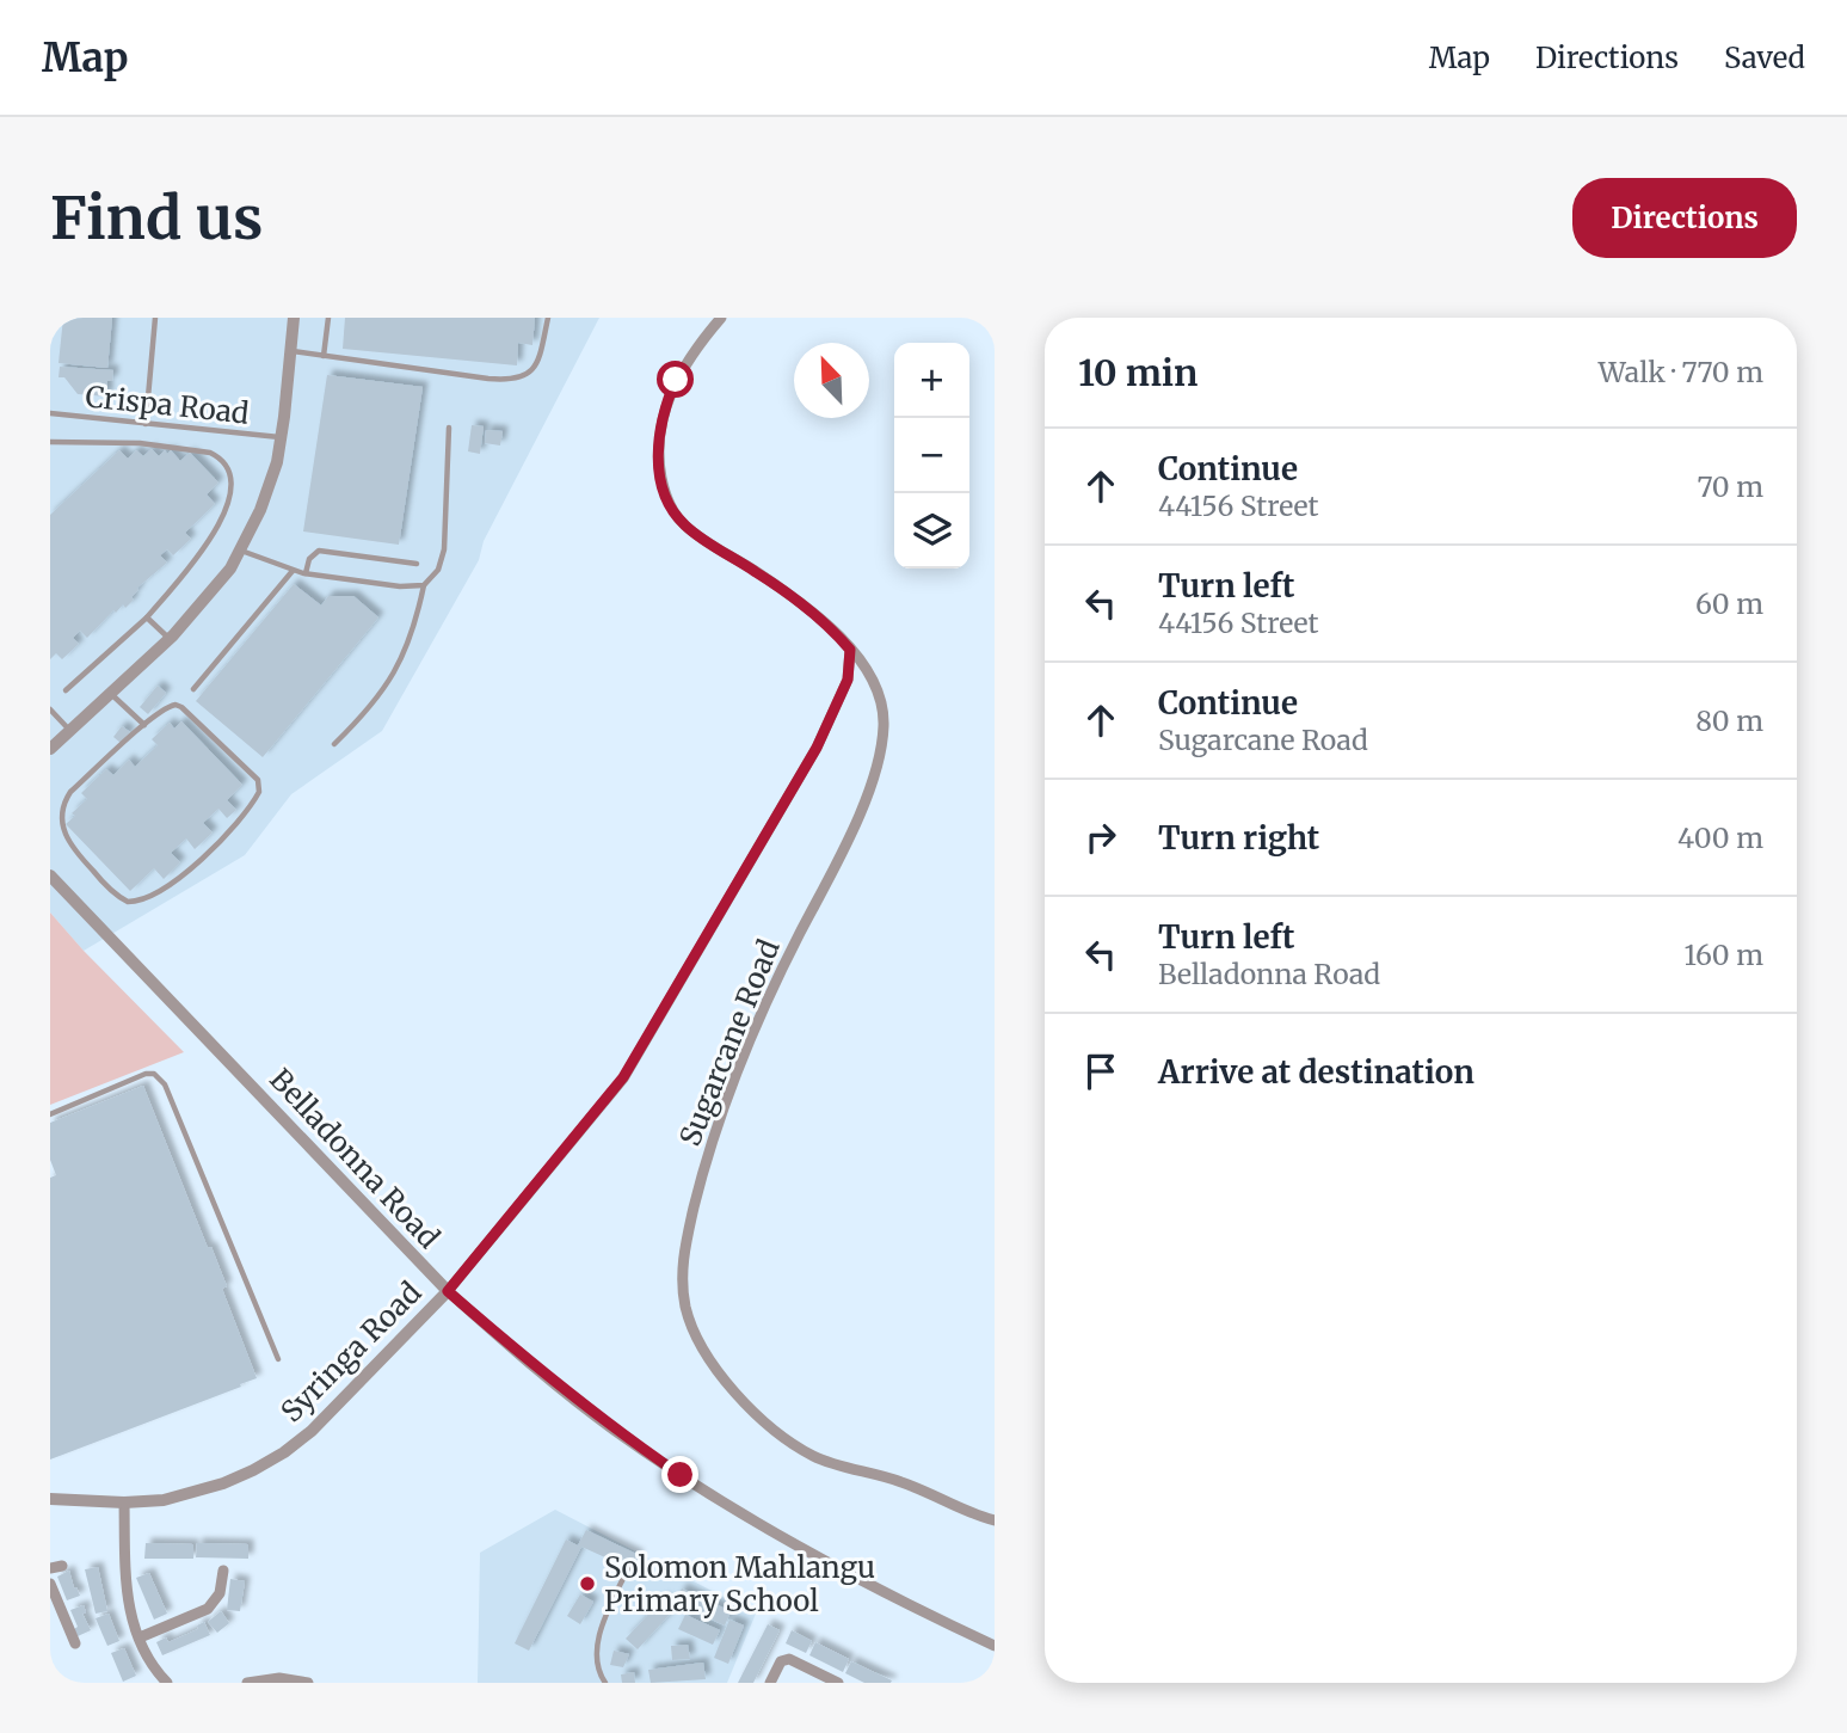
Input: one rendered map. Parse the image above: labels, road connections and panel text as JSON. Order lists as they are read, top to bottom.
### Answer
{
  "streets": {
    "street": ["Sugarcane Road", "Belladonna Road", "Syringa Road"],
    "lane": ["Crispa Road"]
  },
  "crossings": [
    ["Belladonna Road", "Syringa Road"]
  ],
  "places": ["Solomon Mahlangu Primary School"],
  "north": "top left",
  "page": {
    "header": "Map",
    "nav": ["Map", "Directions", "Saved"],
    "buttons": "Directions",
    "title": "Find us",
    "heading": ["10 min", "Walk · 770 m"],
    "map_buttons": ["+", "−"],
    "list": [
      ["Continue", "44156 Street", "70 m"],
      ["Turn left", "44156 Street", "60 m"],
      ["Continue", "Sugarcane Road", "80 m"],
      ["Turn right", "400 m"],
      ["Turn left", "Belladonna Road", "160 m"],
      "Arrive at destination"
    ]
  }
}
